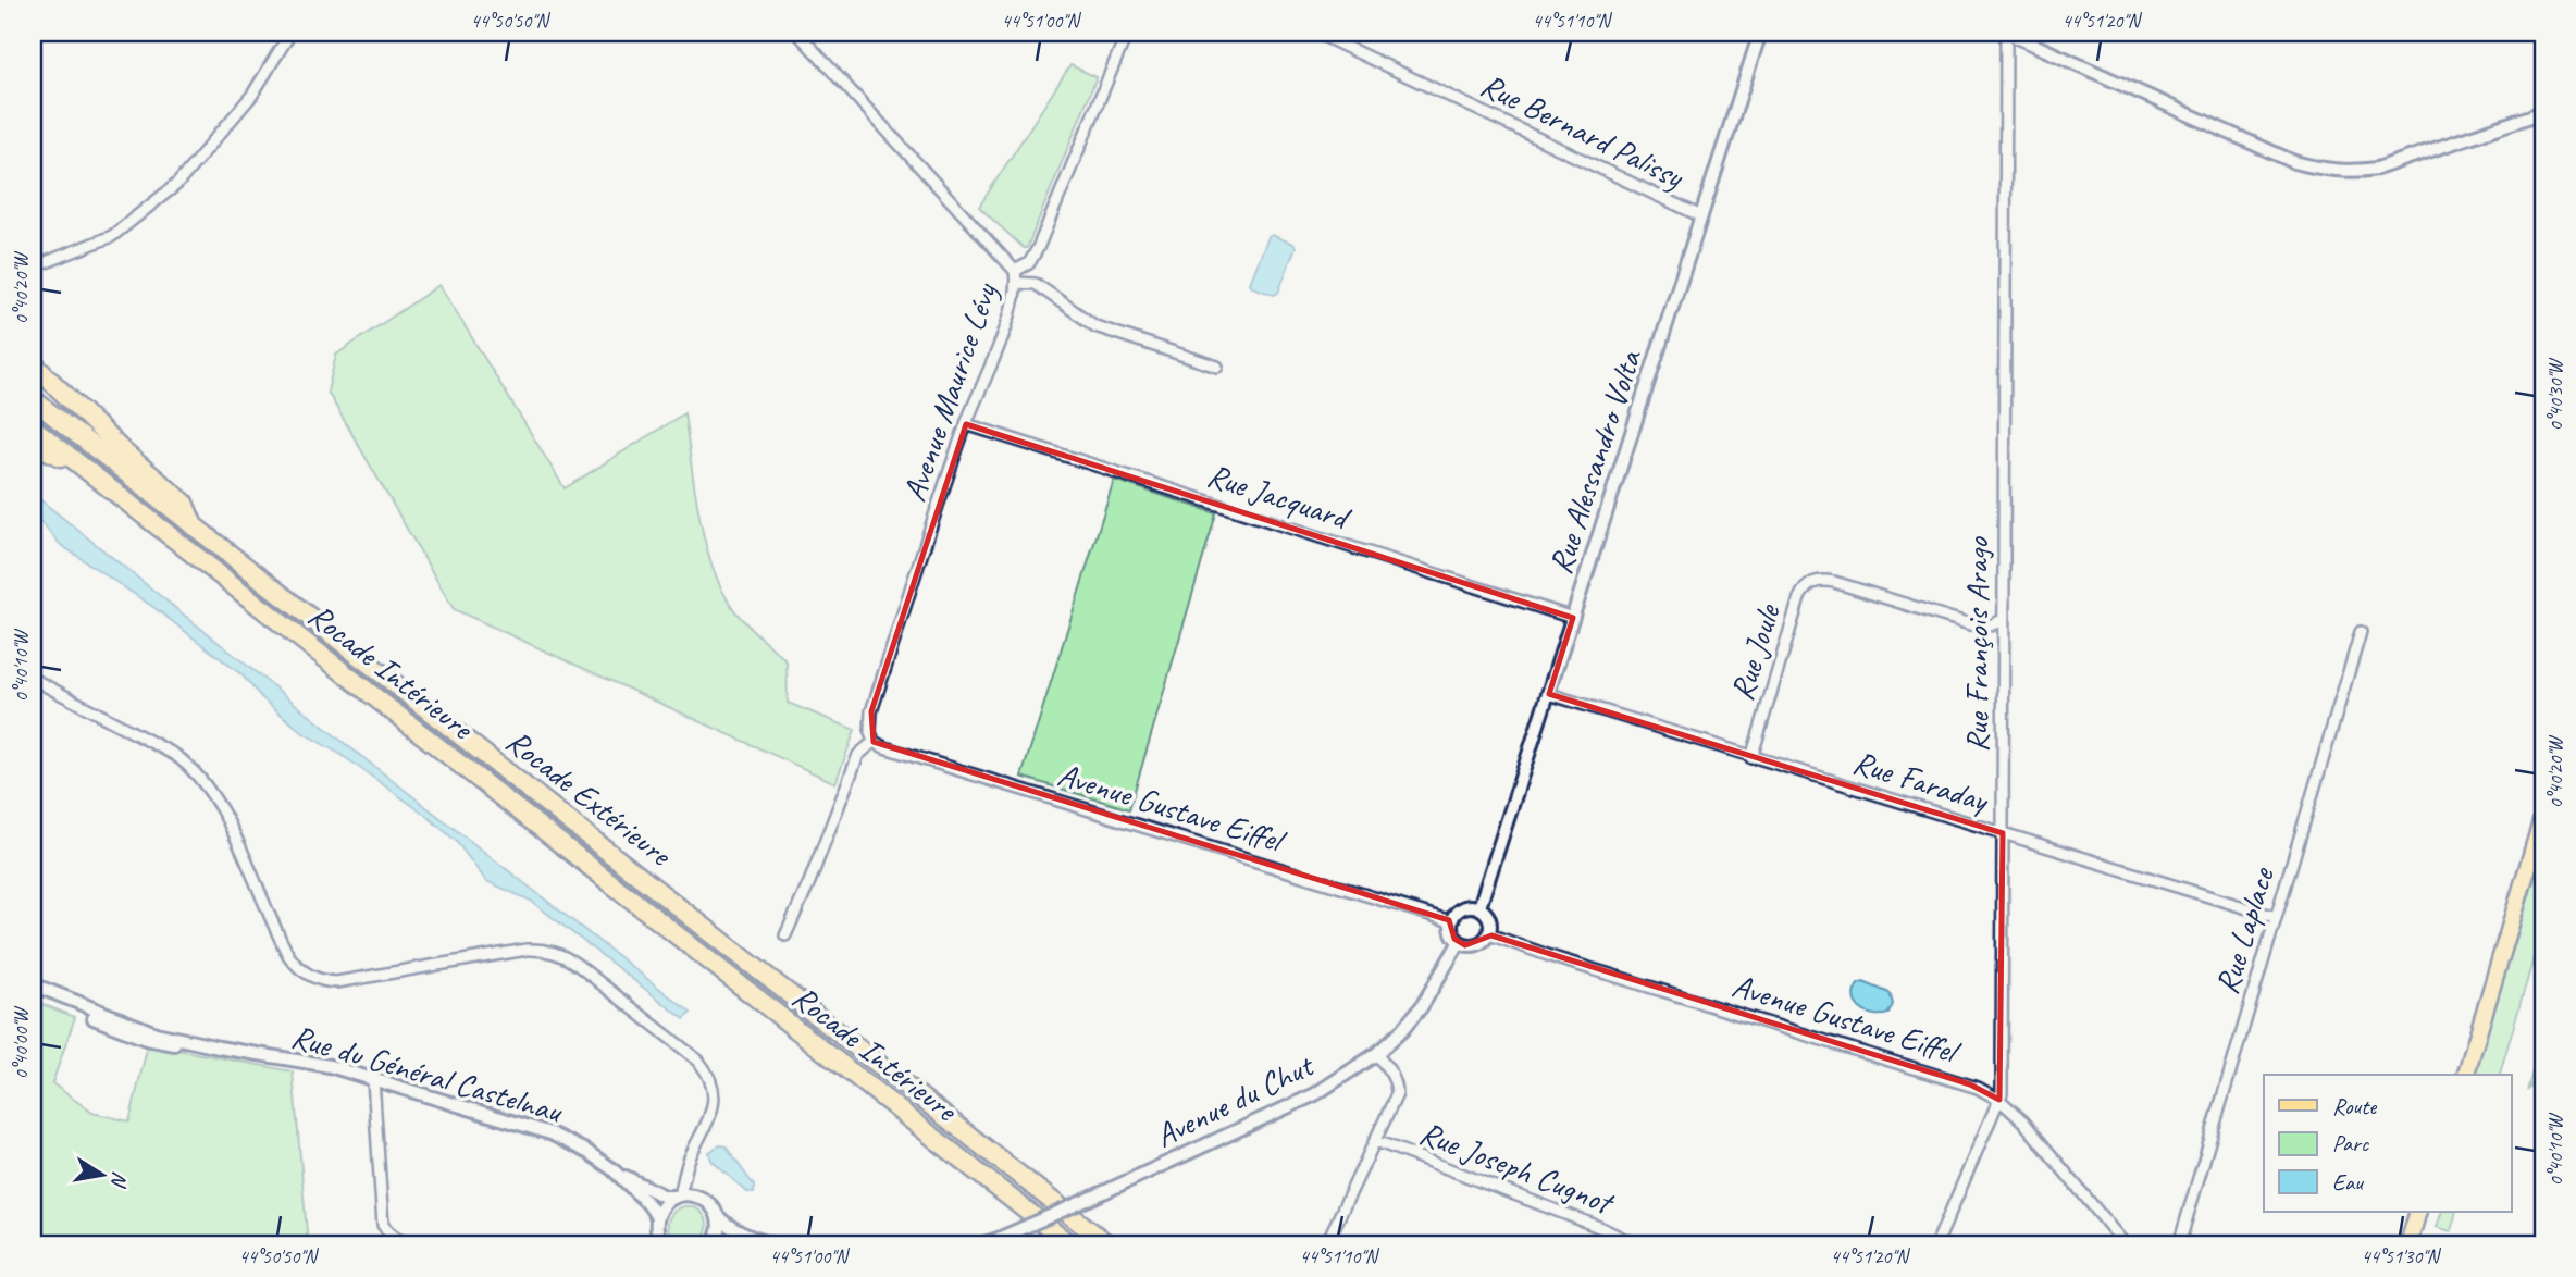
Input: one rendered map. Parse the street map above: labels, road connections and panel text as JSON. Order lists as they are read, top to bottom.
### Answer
{
  "streets": {
    "highway": ["Rocade Intérieure", "Rocade Extérieure"],
    "street": [
      "Rue Bernard Palissy",
      "Avenue Maurice Lévy",
      "Rue Alessandro Volta",
      "Rue Jacquard",
      "Rue François Arago",
      "Rue Joule",
      "Rue Faraday",
      "Avenue Gustave Eiffel",
      "Rue Laplace",
      "Rue du Général Castelnau",
      "Avenue du Chut",
      "Rue Joseph Cugnot"
    ]
  },
  "crossings": [
    ["Rue Bernard Palissy", "Rue Alessandro Volta"],
    ["Avenue Maurice Lévy", "Rue Jacquard"],
    ["Avenue Maurice Lévy", "Avenue Gustave Eiffel"],
    ["Rue Alessandro Volta", "Rue Jacquard"],
    ["Rue Alessandro Volta", "Rue Faraday"],
    ["Rue Alessandro Volta", "Avenue Gustave Eiffel"],
    ["Rue Alessandro Volta", "Avenue du Chut"],
    ["Rue François Arago", "Rue Joule"],
    ["Rue François Arago", "Rue Faraday"],
    ["Rue François Arago", "Avenue Gustave Eiffel"],
    ["Rue Joule", "Rue Faraday"],
    ["Rue Faraday", "Rue Laplace"],
    ["Avenue Gustave Eiffel", "Avenue du Chut"]
  ],
  "legend": ["Route", "Parc", "Eau"],
  "north": "right",
  "coordinates": [
    "44°50'50\"N",
    "44°51'00\"N",
    "44°51'10\"N",
    "44°51'20\"N",
    "0°40'20\"W",
    "0°40'30\"W",
    "0°40'10\"W",
    "0°40'00\"W",
    "44°51'30\"N"
  ]
}
